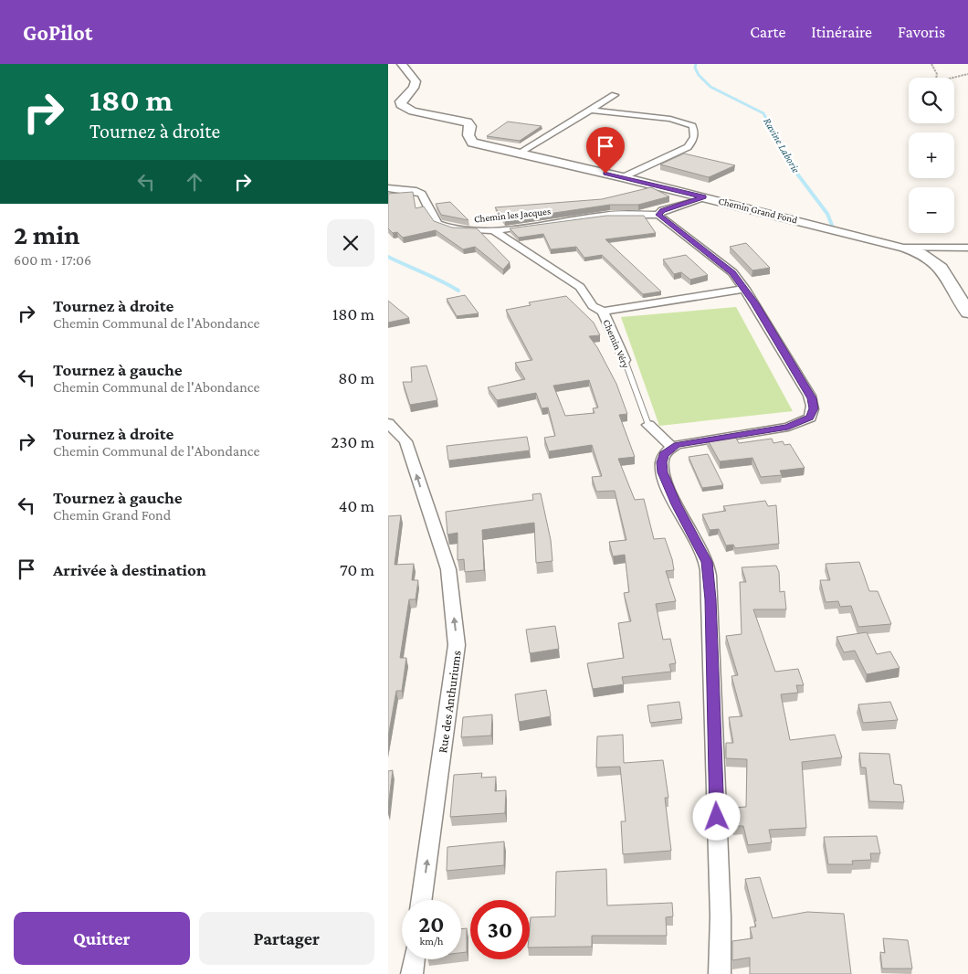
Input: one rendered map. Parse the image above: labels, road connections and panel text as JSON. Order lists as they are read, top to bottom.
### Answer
{
  "streets": {
    "street": [
      "Chemin Grand Fond",
      "Chemin les Jacques",
      "Chemin Véry",
      "Rue des Anthuriums"
    ]
  },
  "crossings": [
    ["Chemin les Jacques", "Chemin Véry"]
  ],
  "one_way": ["Rue des Anthuriums"],
  "water": ["Ravine Laborie"],
  "page": {
    "header": "GoPilot",
    "nav": ["Carte", "Itinéraire", "Favoris"],
    "turn": ["180 m", "Tournez à droite"],
    "map_buttons": ["+", "−"],
    "heading": ["2 min", "600 m · 17:06"],
    "list": [
      {
        "name": "Tournez à droite",
        "note": "Chemin Communal de l'Abondance",
        "value": "180 m"
      },
      {
        "name": "Tournez à gauche",
        "note": "Chemin Communal de l'Abondance",
        "value": "80 m"
      },
      {
        "name": "Tournez à droite",
        "note": "Chemin Communal de l'Abondance",
        "value": "230 m"
      },
      {
        "name": "Tournez à gauche",
        "note": "Chemin Grand Fond",
        "value": "40 m"
      },
      {
        "name": "Arrivée à destination",
        "value": "70 m"
      }
    ],
    "speed": "20 km/h",
    "limit": "30",
    "buttons": ["Quitter", "Partager"]
  }
}
